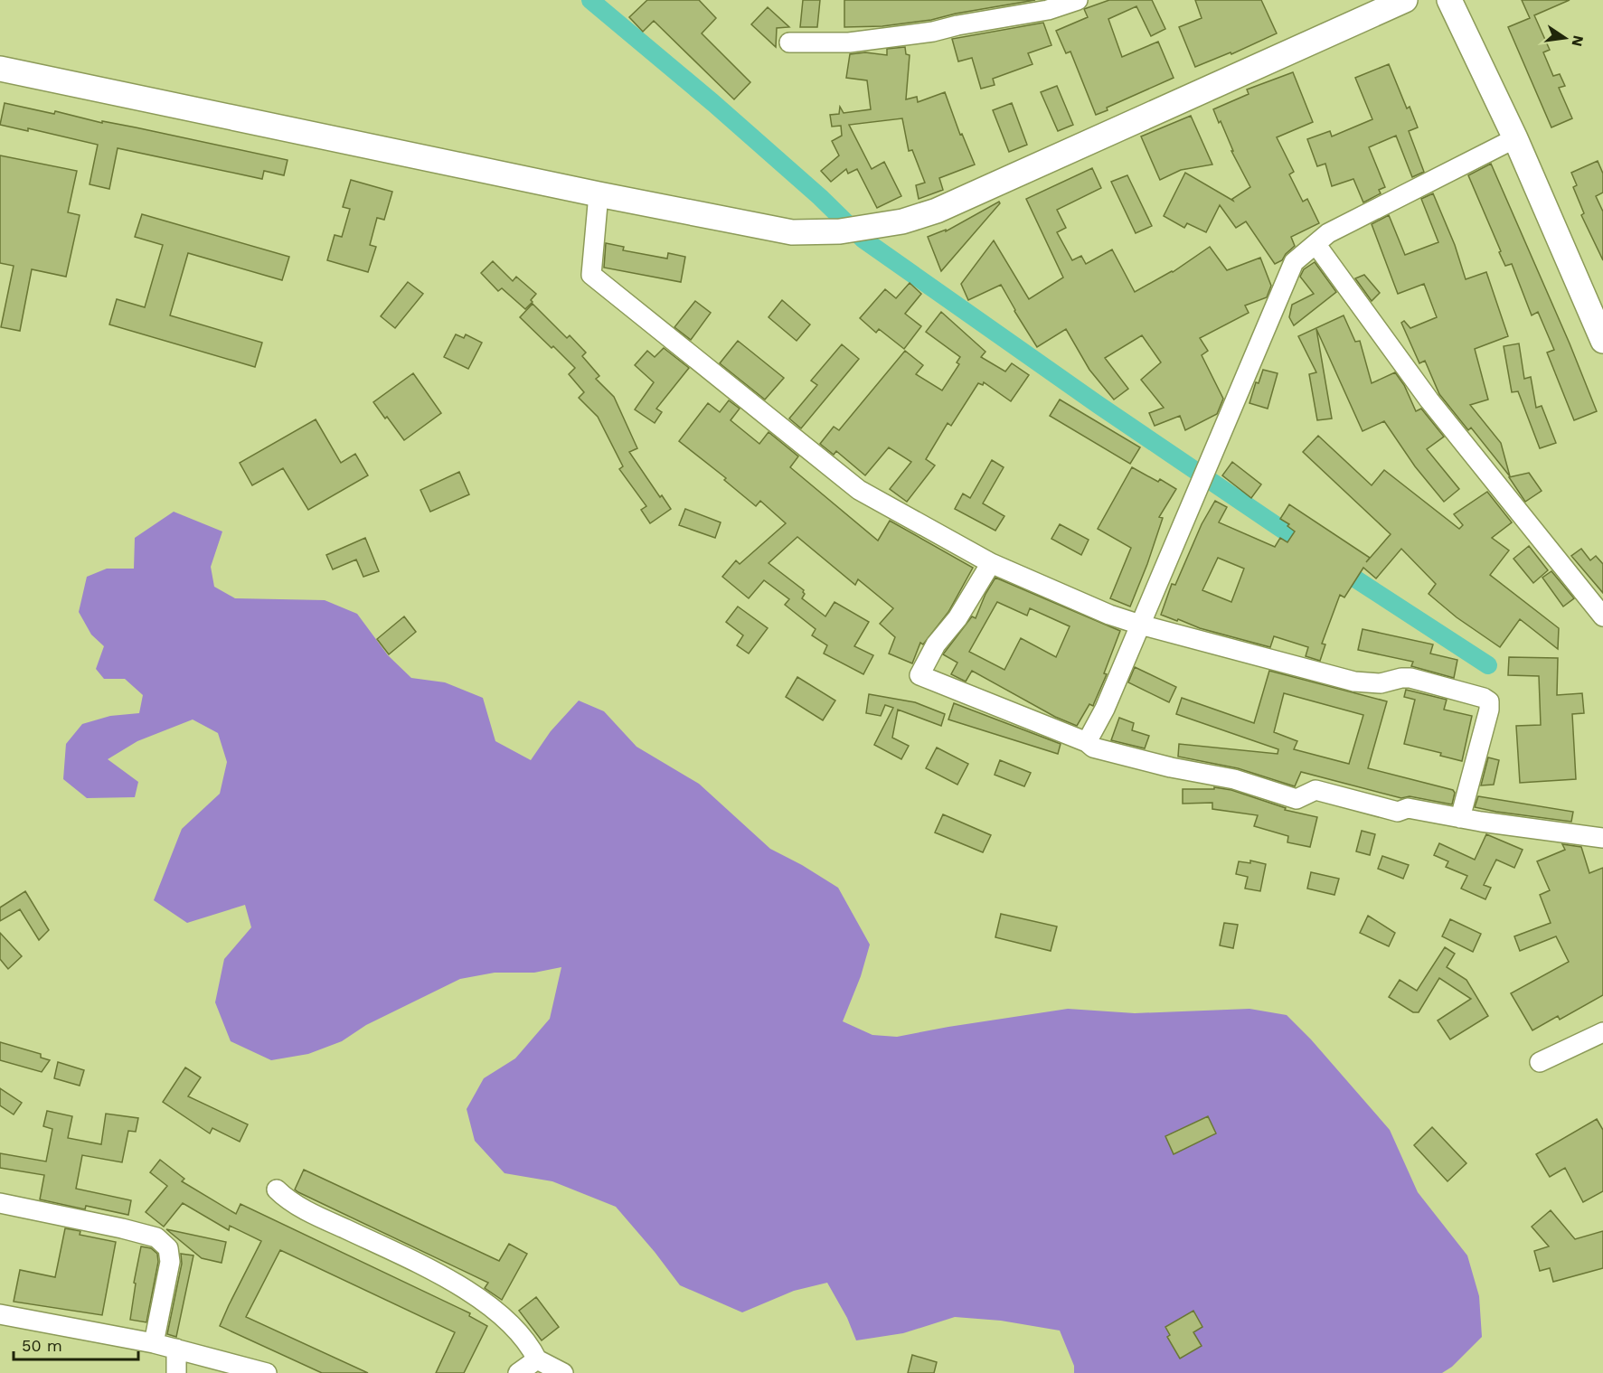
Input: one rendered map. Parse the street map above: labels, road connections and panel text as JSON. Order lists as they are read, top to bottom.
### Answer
{
  "scale_bar": "50 m",
  "north": "right"
}
